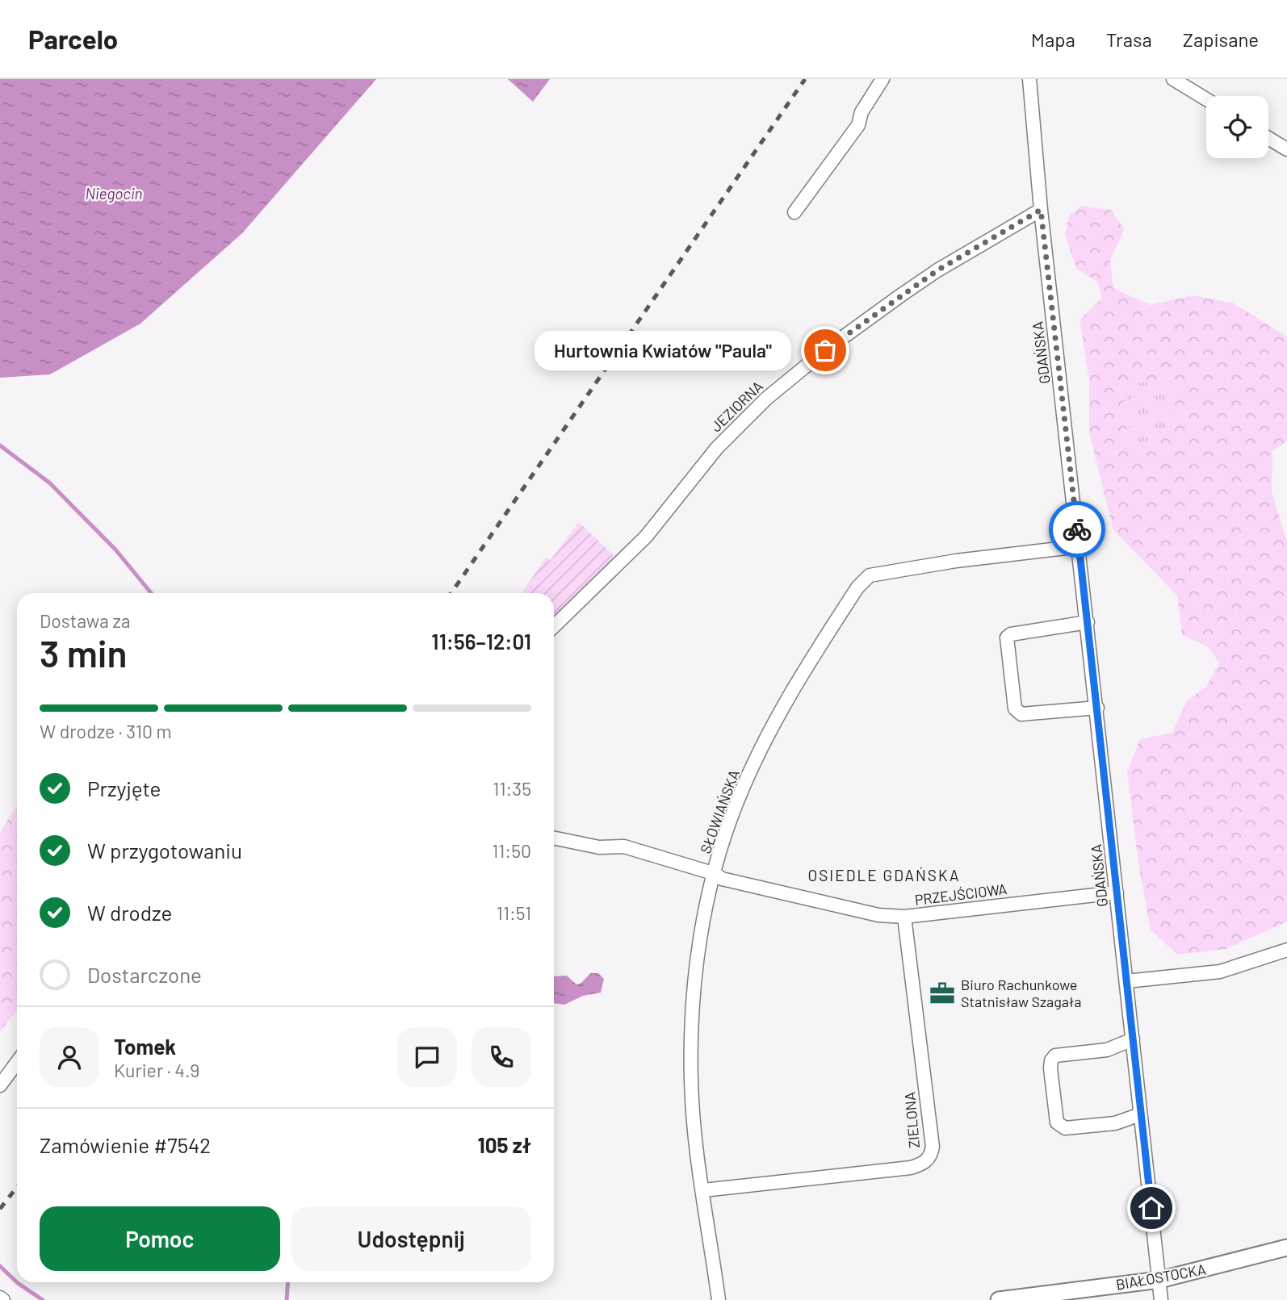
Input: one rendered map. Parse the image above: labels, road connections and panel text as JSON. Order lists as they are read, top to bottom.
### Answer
{
  "streets": {
    "street": [
      "GDAŃSKA",
      "JEZIORNA",
      "SŁOWIAŃSKA",
      "PRZEJŚCIOWA",
      "ZIELONA",
      "BIAŁOSTOCKA"
    ]
  },
  "crossings": [
    ["GDAŃSKA", "JEZIORNA"],
    ["GDAŃSKA", "SŁOWIAŃSKA"],
    ["GDAŃSKA", "PRZEJŚCIOWA"],
    ["GDAŃSKA", "BIAŁOSTOCKA"],
    ["SŁOWIAŃSKA", "PRZEJŚCIOWA"],
    ["SŁOWIAŃSKA", "ZIELONA"],
    ["PRZEJŚCIOWA", "ZIELONA"]
  ],
  "districts": ["OSIEDLE GDAŃSKA"],
  "water": ["Niegocin"],
  "places": {
    "other": ["Hurtownia Kwiatów \"Paula\""],
    "office": ["Biuro Rachunkowe Statnisław Szagała"]
  },
  "page": {
    "header": "Parcelo",
    "nav": ["Mapa", "Trasa", "Zapisane"],
    "bubble": "Hurtownia Kwiatów \"Paula\"",
    "heading": ["3 min", "Dostawa za", "11:56–12:01"],
    "panel": [
      "Tomek",
      "Kurier · 4.9",
      "Zamówienie #7542",
      "105 zł"
    ],
    "bar": "W drodze · 310 m",
    "list": [
      ["Przyjęte", "11:35"],
      ["W przygotowaniu", "11:50"],
      ["W drodze", "11:51"],
      "Dostarczone"
    ],
    "buttons": ["Pomoc", "Udostępnij"]
  }
}
